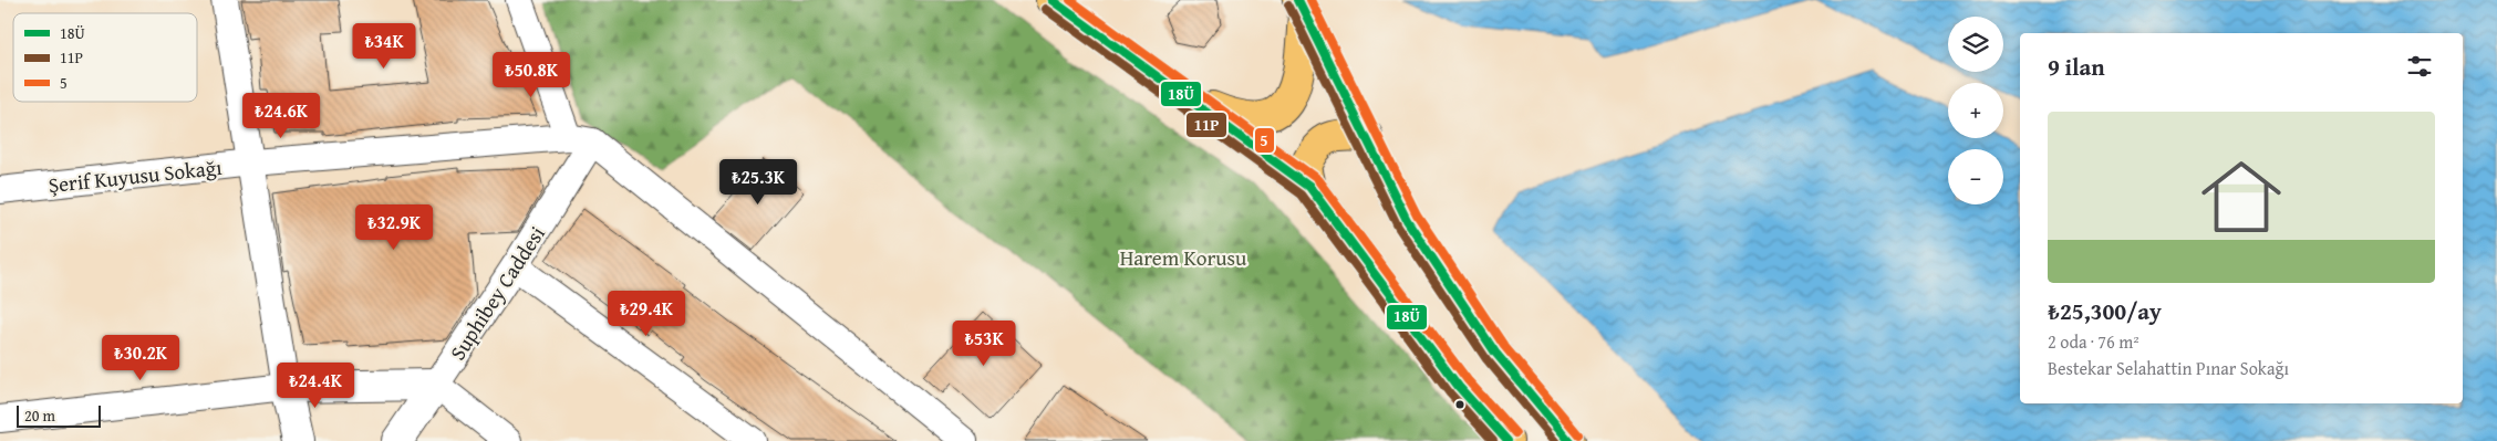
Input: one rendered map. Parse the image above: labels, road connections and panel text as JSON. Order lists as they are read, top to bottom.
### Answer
{
  "streets": {
    "street": ["Şerif Kuyusu Sokağı", "Suphibey Caddesi"]
  },
  "crossings": [
    ["Şerif Kuyusu Sokağı", "Suphibey Caddesi"]
  ],
  "parks": ["Harem Korusu"],
  "lines": ["transit line 18Ü", "transit line 5", "transit line 11P"],
  "legend": ["18Ü", "11P", "5"],
  "scale_bar": "20 m",
  "page": {
    "map_buttons": ["+", "−"],
    "price": [
      "₺34K",
      "₺50.8K",
      "₺24.6K",
      "₺25.3K",
      "₺32.9K",
      "₺29.4K",
      "₺53K",
      "₺30.2K",
      "₺24.4K"
    ],
    "heading": "9 ilan",
    "list": [
      {
        "name": "₺25,300/ay",
        "note": "2 oda · 76 m² · Bestekar Selahattin Pınar Sokağı"
      }
    ],
    "scale": "20 m"
  }
}
